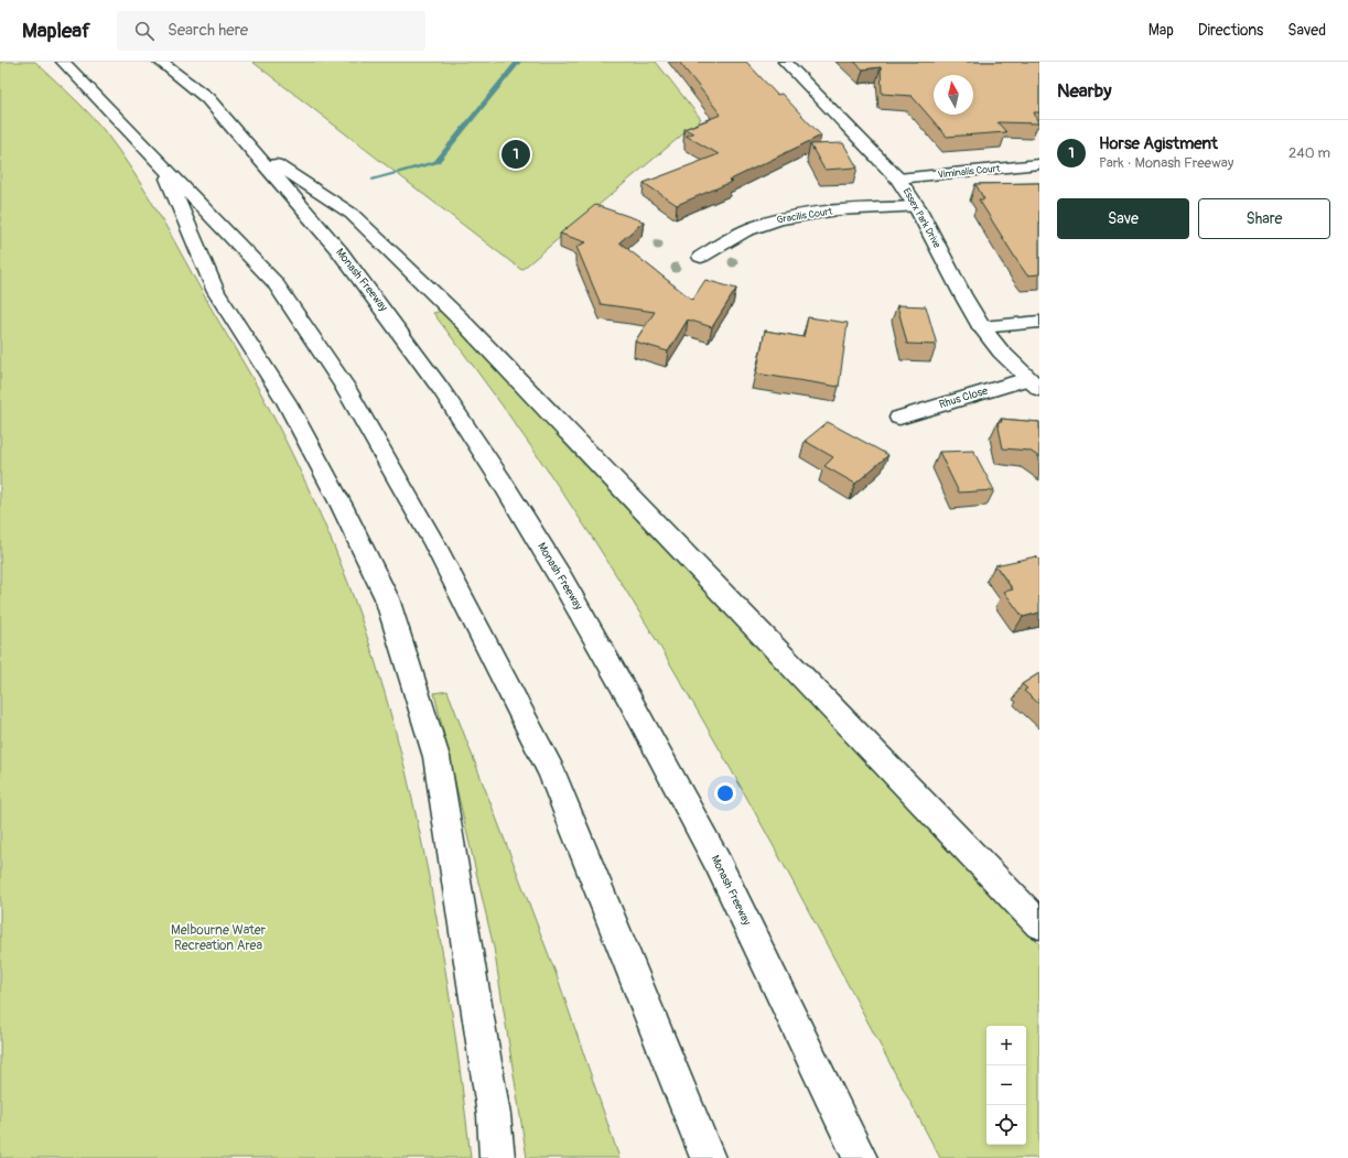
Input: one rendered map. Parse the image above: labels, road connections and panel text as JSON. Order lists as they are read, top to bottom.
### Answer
{
  "streets": {
    "main road": [
      "Viminalis Court",
      "Gracilis Court",
      "Essex Park Drive",
      "Monash Freeway",
      "Rhus Close"
    ]
  },
  "crossings": [
    ["Viminalis Court", "Essex Park Drive"],
    ["Gracilis Court", "Essex Park Drive"],
    ["Essex Park Drive", "Rhus Close"]
  ],
  "parks": ["Melbourne Water Recreation Area"],
  "north": "top",
  "page": {
    "header": "Mapleaf",
    "search": "Search here",
    "nav": ["Map", "Directions", "Saved"],
    "heading": "Nearby",
    "list": [
      {
        "mark": "1",
        "name": "Horse Agistment",
        "note": "Park · Monash Freeway",
        "value": "240 m"
      }
    ],
    "pins": "1",
    "buttons": ["Save", "Share"],
    "map_buttons": ["+", "−"]
  }
}
